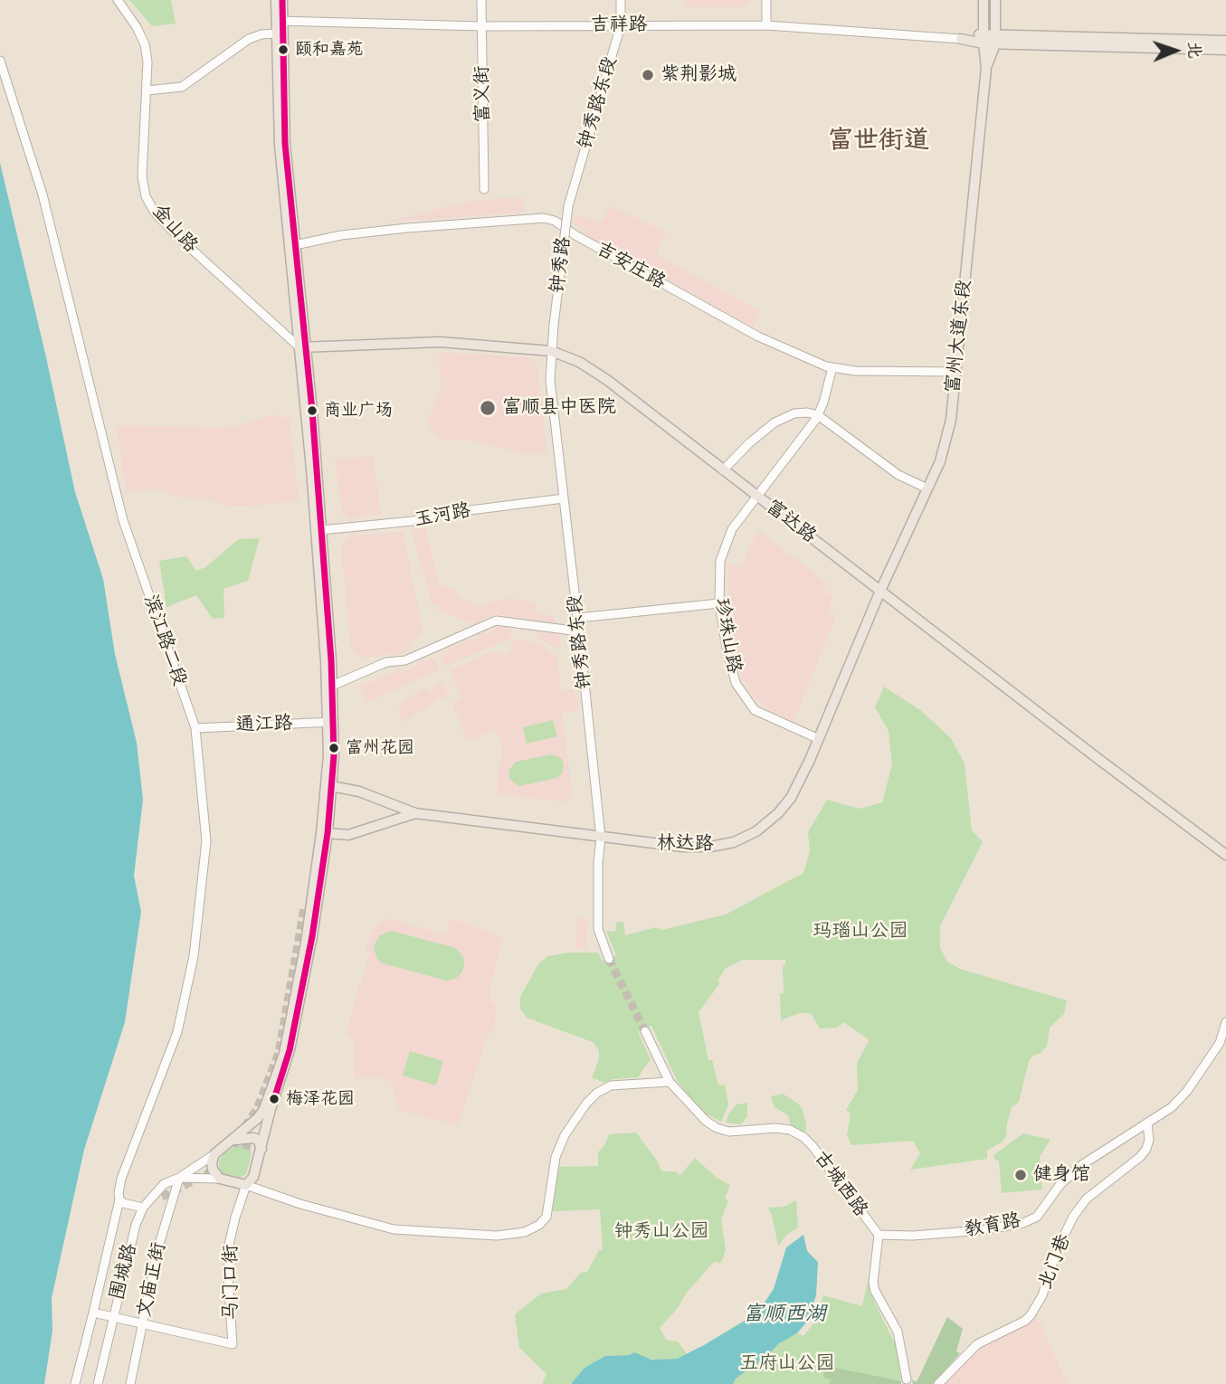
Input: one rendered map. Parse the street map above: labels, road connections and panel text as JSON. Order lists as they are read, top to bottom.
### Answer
{
  "streets": {
    "main road": [
      "吉祥路",
      "富州大道东段",
      "富达路",
      "林达路"
    ],
    "street": [
      "富义街",
      "钟秀路东段",
      "金山路",
      "钟秀路",
      "吉安庄路",
      "玉河路",
      "珍珠山路",
      "滨江路二段",
      "通江路",
      "古城西路",
      "教育路",
      "北门巷",
      "围城路",
      "文庙正街",
      "马门口街"
    ]
  },
  "crossings": [
    ["吉祥路", "富义街"],
    ["吉祥路", "钟秀路东段"],
    ["钟秀路东段", "钟秀路"],
    ["钟秀路东段", "玉河路"],
    ["钟秀路东段", "富达路"],
    ["钟秀路东段", "林达路"],
    ["金山路", "富达路"],
    ["吉安庄路", "富州大道东段"],
    ["富州大道东段", "富达路"],
    ["富州大道东段", "林达路"],
    ["富达路", "珍珠山路"],
    ["富达路", "林达路"],
    ["珍珠山路", "林达路"],
    ["滨江路二段", "通江路"],
    ["古城西路", "教育路"],
    ["教育路", "北门巷"],
    ["围城路", "文庙正街"],
    ["围城路", "马门口街"],
    ["文庙正街", "马门口街"]
  ],
  "districts": ["富世街道"],
  "water": ["富顺西湖"],
  "parks": ["玛瑙山公园", "钟秀山公园", "五府山公园"],
  "places": [
    "颐和嘉苑",
    "紫荆影城",
    "富顺县中医院",
    "商业广场",
    "富州花园",
    "梅泽花园",
    "健身馆"
  ],
  "north": "right"
}
